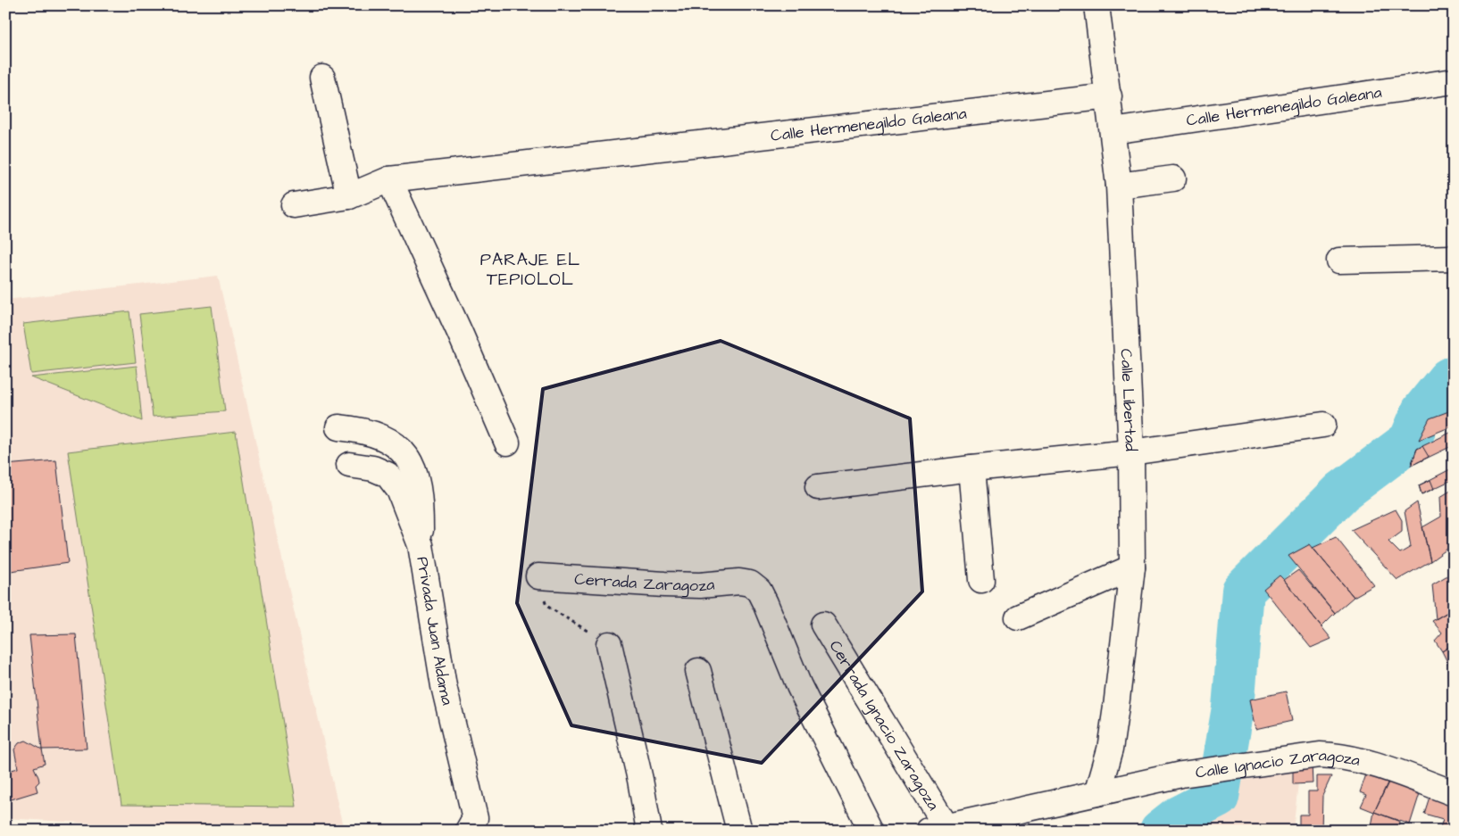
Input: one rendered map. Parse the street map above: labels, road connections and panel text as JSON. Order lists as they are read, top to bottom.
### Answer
{
  "streets": {
    "street": [
      "Calle Hermenegildo Galeana",
      "Calle Libertad",
      "Cerrada Zaragoza",
      "Privada Juan Aldama",
      "Cerrada Ignacio Zaragoza",
      "Calle Ignacio Zaragoza"
    ]
  },
  "crossings": [
    ["Calle Hermenegildo Galeana", "Calle Libertad"],
    ["Calle Libertad", "Calle Ignacio Zaragoza"],
    ["Cerrada Ignacio Zaragoza", "Calle Ignacio Zaragoza"]
  ],
  "districts": ["PARAJE EL TEPIOLOL"]
}
